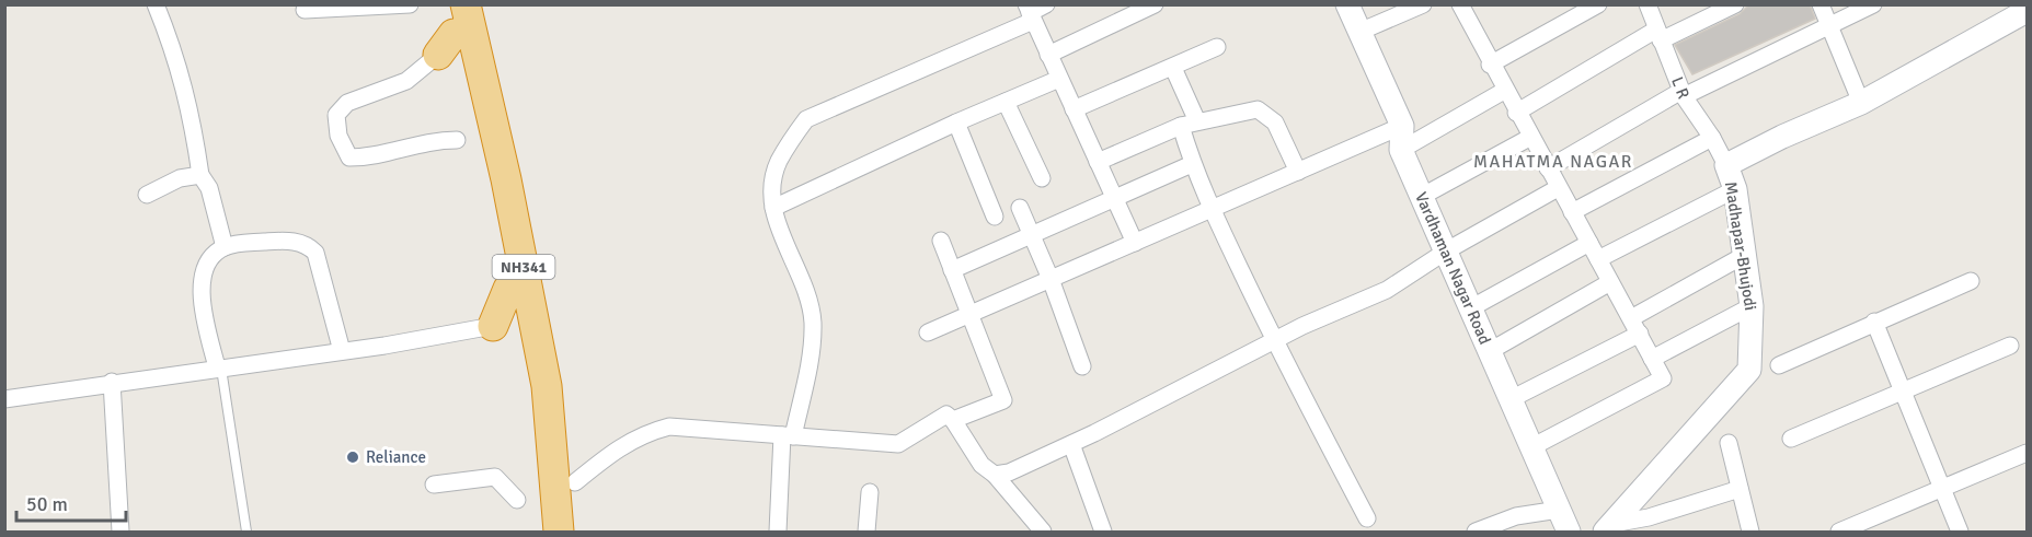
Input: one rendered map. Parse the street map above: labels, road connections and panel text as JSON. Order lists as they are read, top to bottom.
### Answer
{
  "streets": {
    "highway": ["NH341"],
    "street": ["L R", "Madhapar-Bhujodi", "Vardhaman Nagar Road"]
  },
  "crossings": [
    ["L R", "Madhapar-Bhujodi"]
  ],
  "districts": ["MAHATMA NAGAR"],
  "places": ["Reliance"],
  "scale_bar": "50 m"
}
